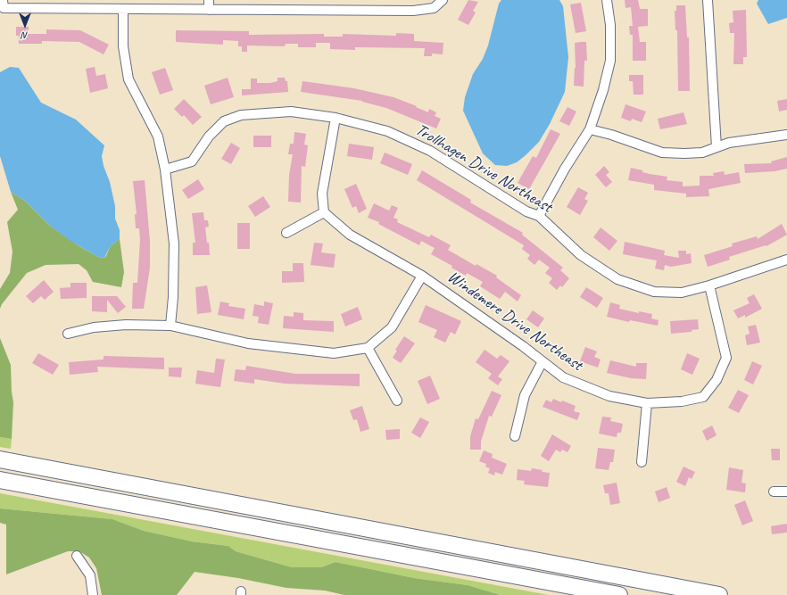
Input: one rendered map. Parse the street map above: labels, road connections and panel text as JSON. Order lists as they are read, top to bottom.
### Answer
{
  "streets": {
    "street": ["Trollhagen Drive Northeast", "Windemere Drive Northeast"]
  },
  "crossings": [
    ["Trollhagen Drive Northeast", "Windemere Drive Northeast"]
  ],
  "north": "bottom"
}
